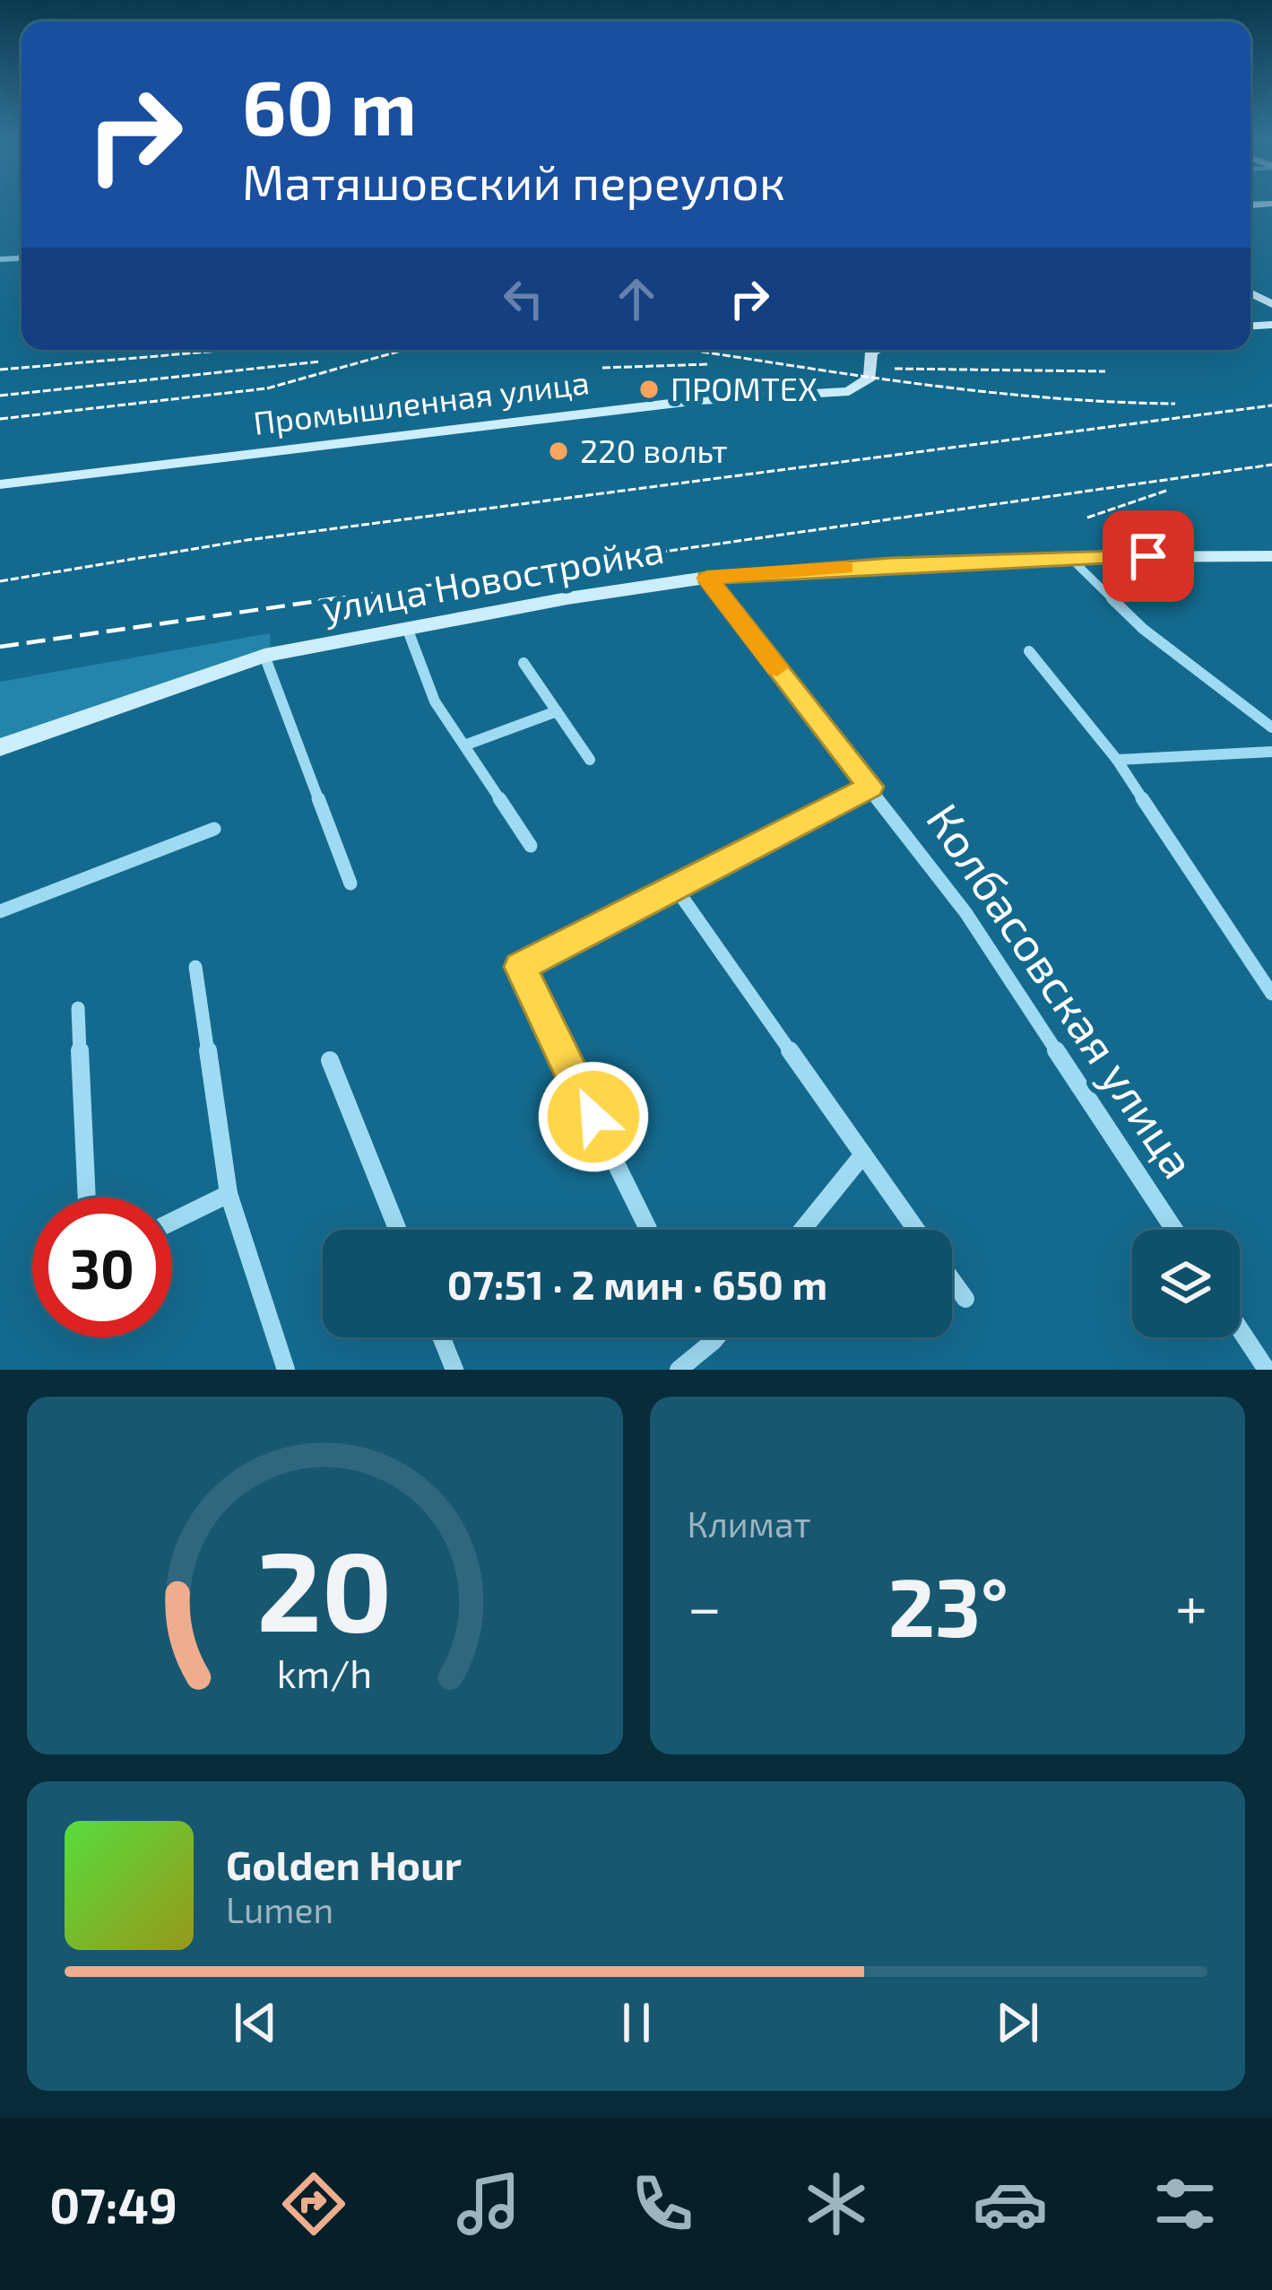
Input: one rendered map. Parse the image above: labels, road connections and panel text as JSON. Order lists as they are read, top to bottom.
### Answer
{
  "streets": {
    "main road": ["Промышленная улица", "улица Новостройка"],
    "street": ["Колбасовская улица"]
  },
  "crossings": [
    ["улица Новостройка", "Колбасовская улица"]
  ],
  "places": ["ПРОМТЕХ", "220 вольт"],
  "page": {
    "turn": ["60 m", "Матяшовский переулок"],
    "limit": "30",
    "trip": "07:51 · 2 мин · 650 m",
    "tile": "Климат",
    "heat": ["−", "23°", "+"],
    "song": ["Golden Hour", "Lumen"],
    "tabs": "07:49",
    "gauge": ["20", "km/h"]
  }
}
